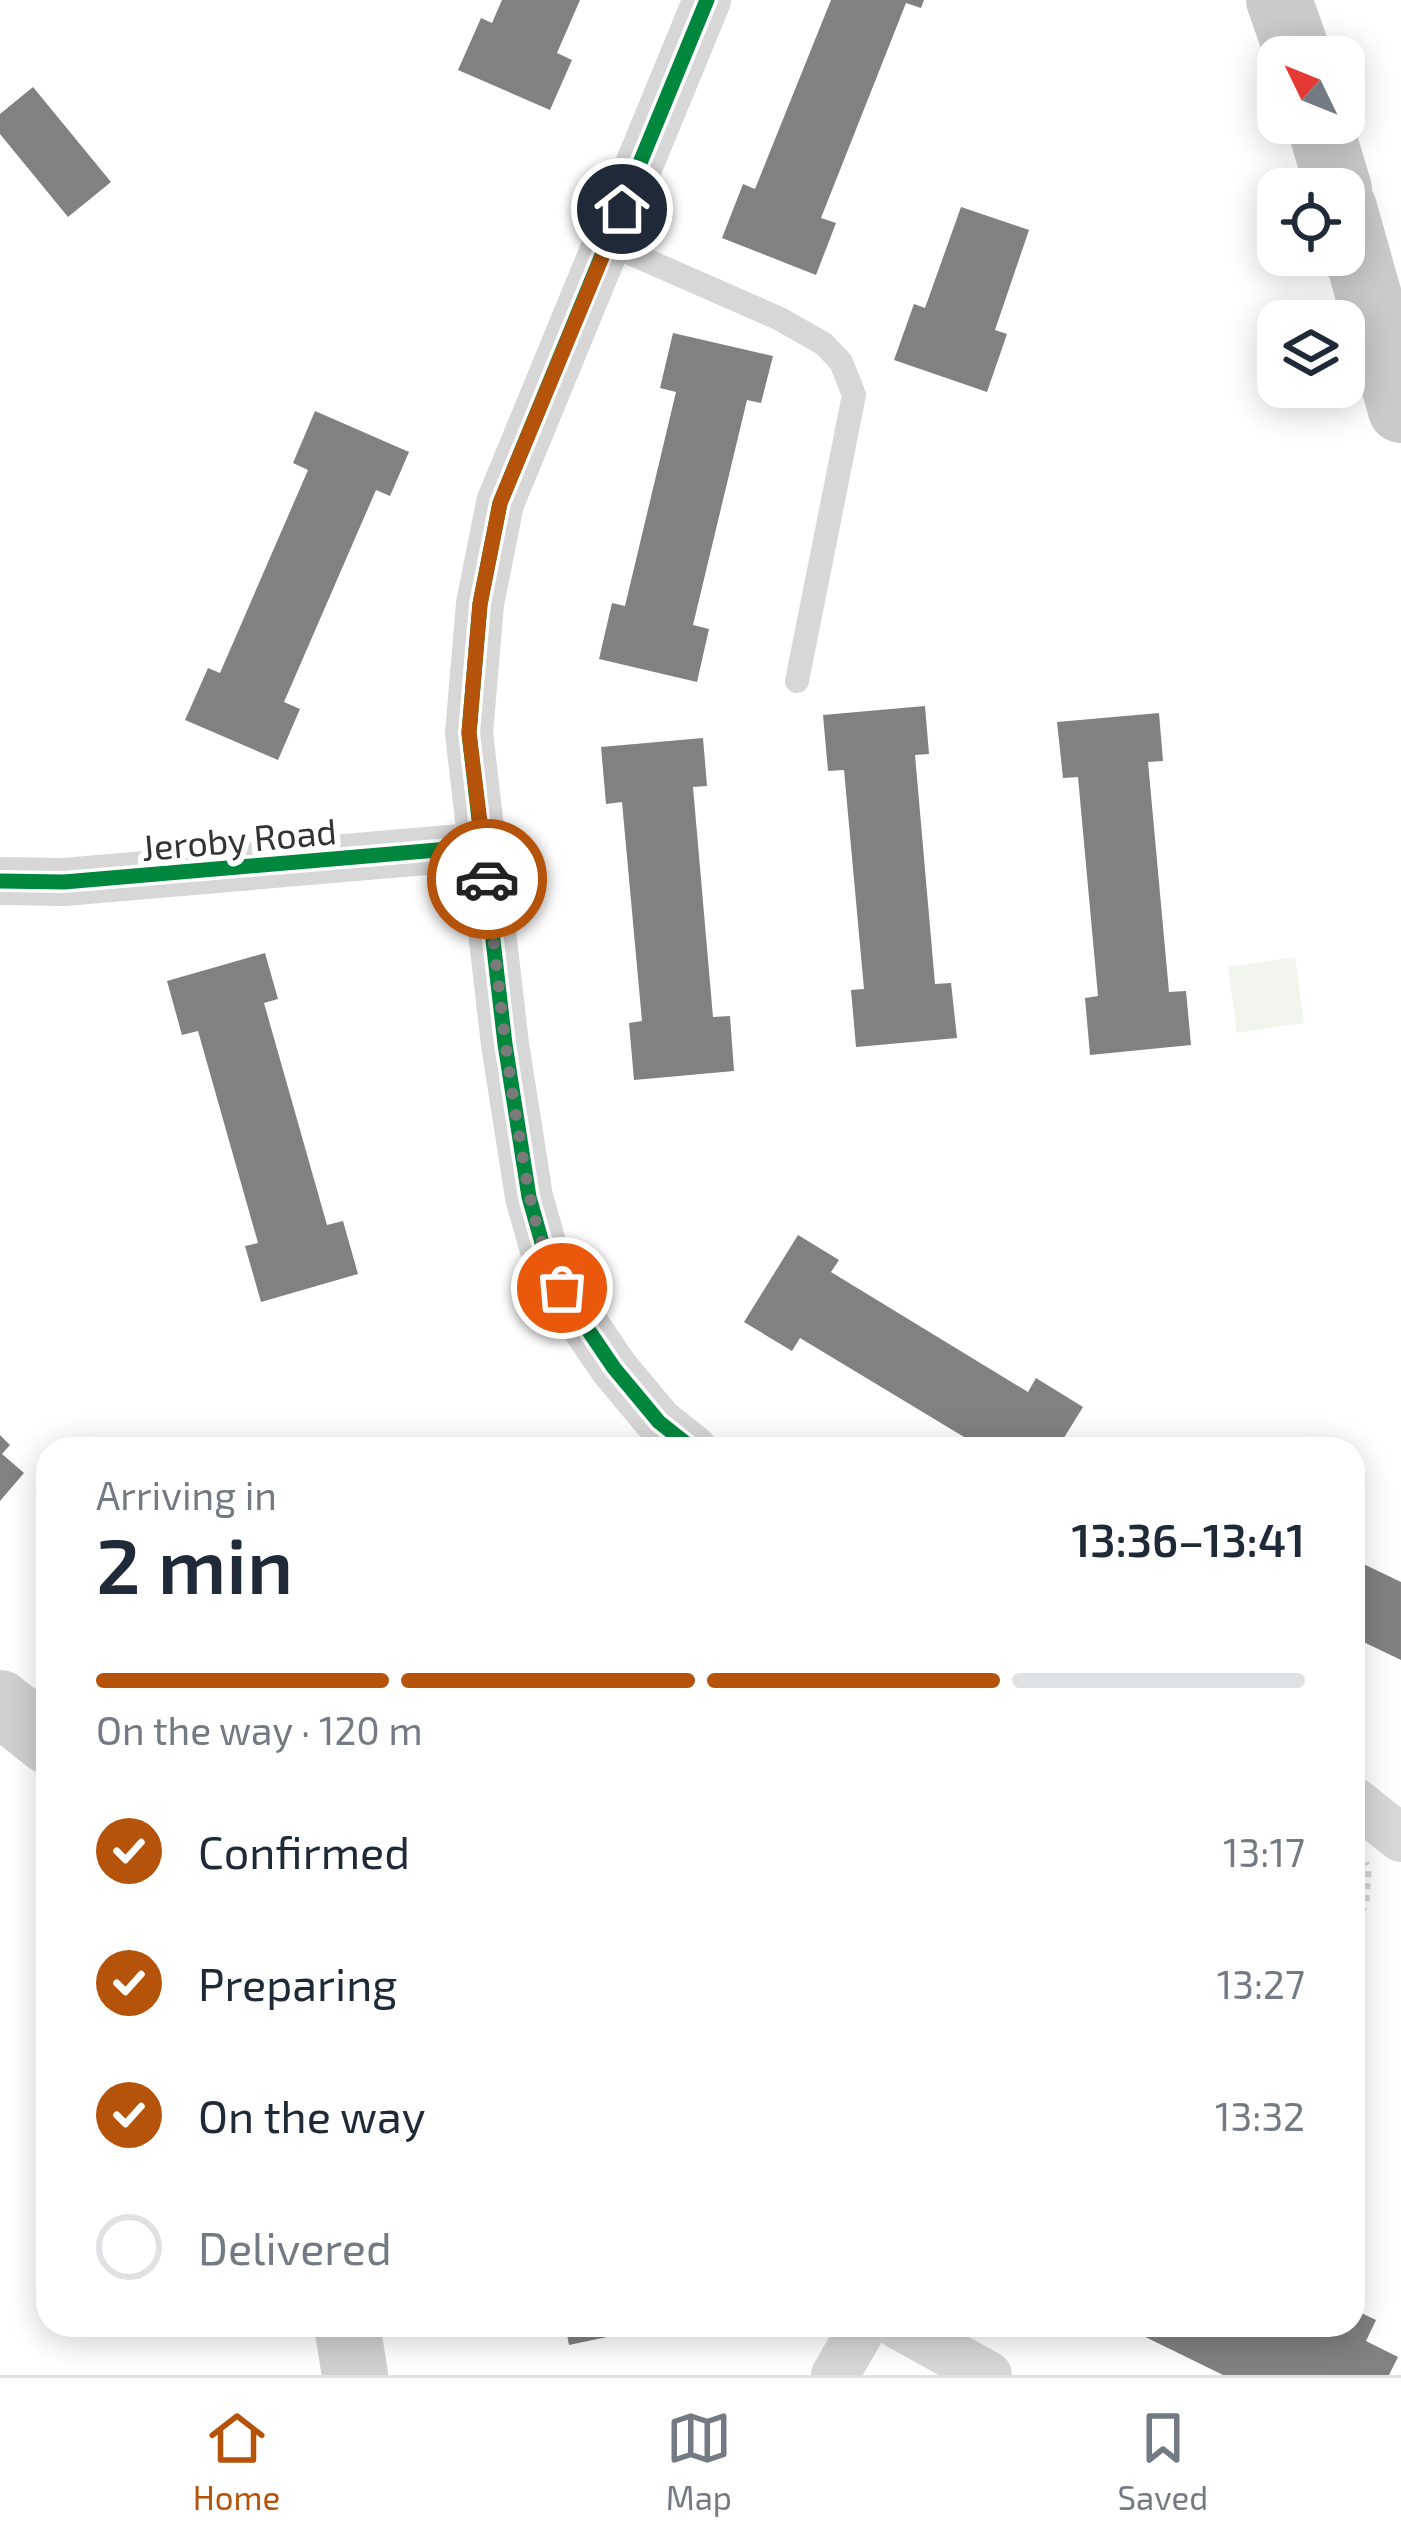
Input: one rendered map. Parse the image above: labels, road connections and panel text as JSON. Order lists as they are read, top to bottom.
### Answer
{
  "streets": {
    "street": ["Jeroby Road"]
  },
  "north": "top left",
  "page": {
    "heading": ["2 min", "Arriving in", "13:36–13:41"],
    "bar": "On the way · 120 m",
    "list": [
      ["Confirmed", "13:17"],
      ["Preparing", "13:27"],
      ["On the way", "13:32"],
      "Delivered"
    ],
    "tabs": ["Home", "Map", "Saved"]
  }
}
